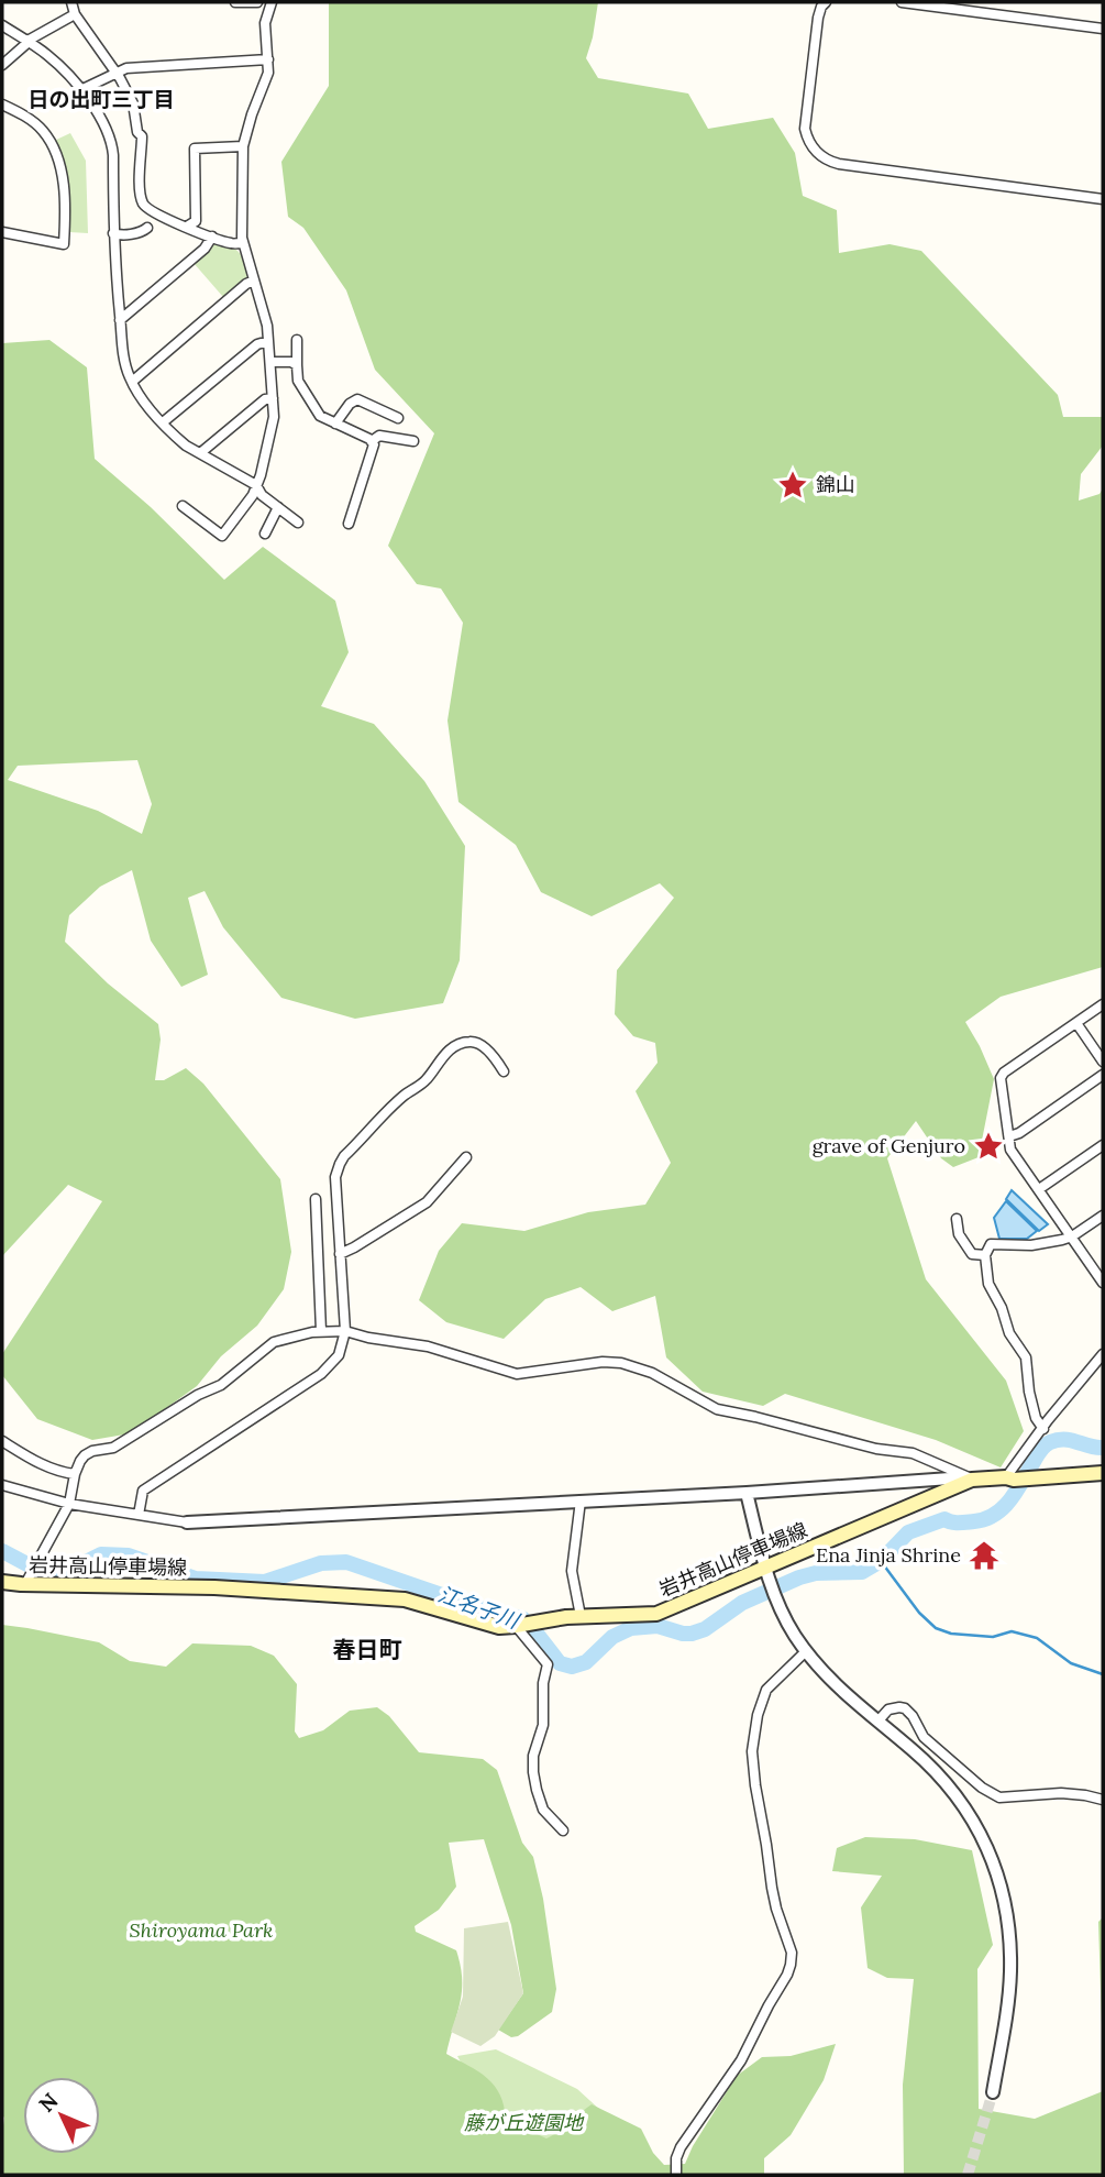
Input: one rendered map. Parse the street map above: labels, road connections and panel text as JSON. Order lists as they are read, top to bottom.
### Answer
{
  "streets": {
    "main road": ["岩井高山停車場線"]
  },
  "districts": ["日の出町三丁目", "春日町"],
  "water": ["江名子川"],
  "parks": ["Shiroyama Park", "藤が丘遊園地"],
  "places": {
    "place": ["錦山", "grave of Genjuro"],
    "temple": ["Ena Jinja Shrine"]
  },
  "north": "top left"
}
